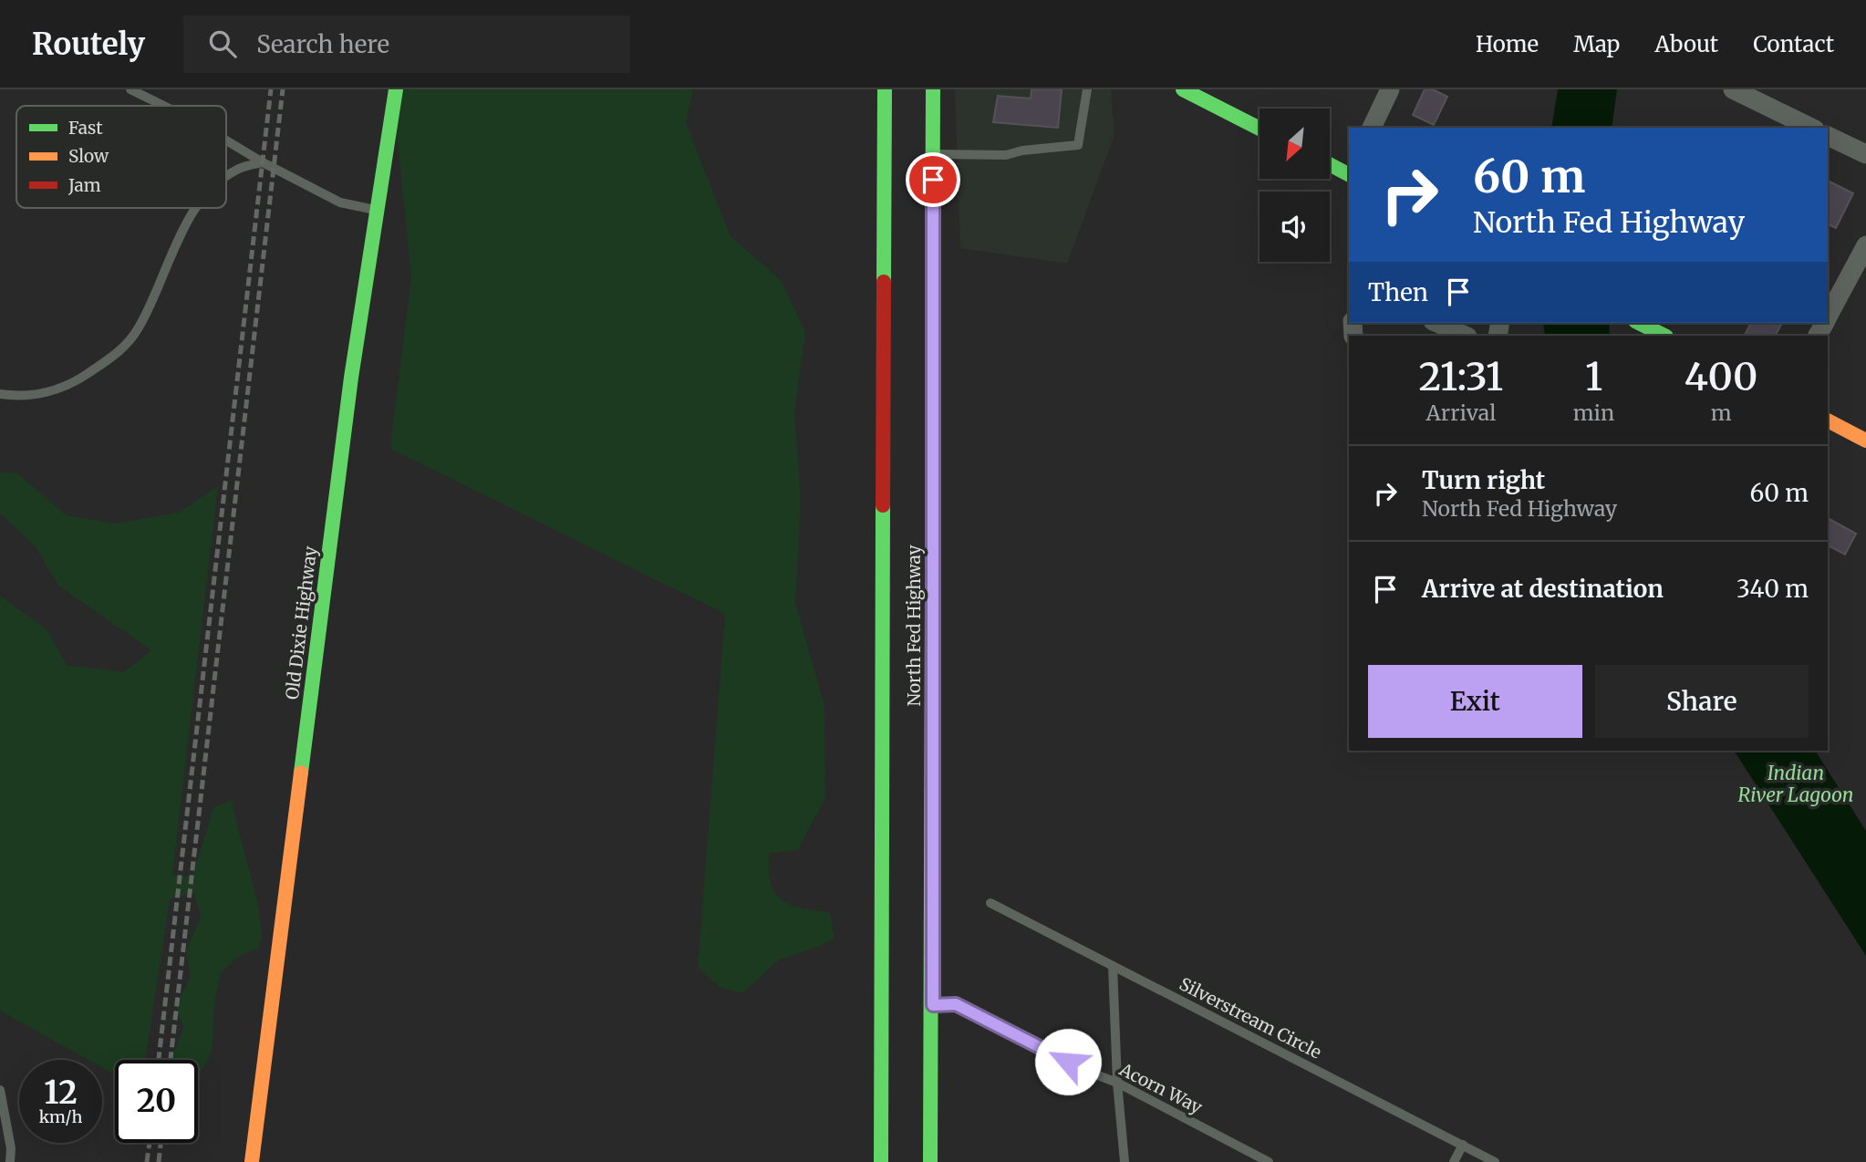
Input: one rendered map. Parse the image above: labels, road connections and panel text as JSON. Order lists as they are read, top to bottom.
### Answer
{
  "streets": {
    "main road": ["Old Dixie Highway", "North Fed Highway"],
    "lane": ["Silverstream Circle", "Acorn Way"]
  },
  "crossings": [
    ["North Fed Highway", "Acorn Way"]
  ],
  "water": ["Indian River Lagoon"],
  "legend": ["Fast", "Slow", "Jam"],
  "north": "bottom left",
  "page": {
    "header": "Routely",
    "search": "Search here",
    "nav": [
      "Home",
      "Map",
      "About",
      "Contact"
    ],
    "turn": ["60 m", "North Fed Highway"],
    "then": "Then",
    "eta": [
      "21:31",
      "Arrival",
      "1",
      "min",
      "400",
      "m"
    ],
    "list": [
      {
        "name": "Turn right",
        "note": "North Fed Highway",
        "value": "60 m"
      },
      {
        "name": "Arrive at destination",
        "value": "340 m"
      }
    ],
    "buttons": ["Exit", "Share"],
    "speed": "12 km/h",
    "limit": "20"
  }
}
